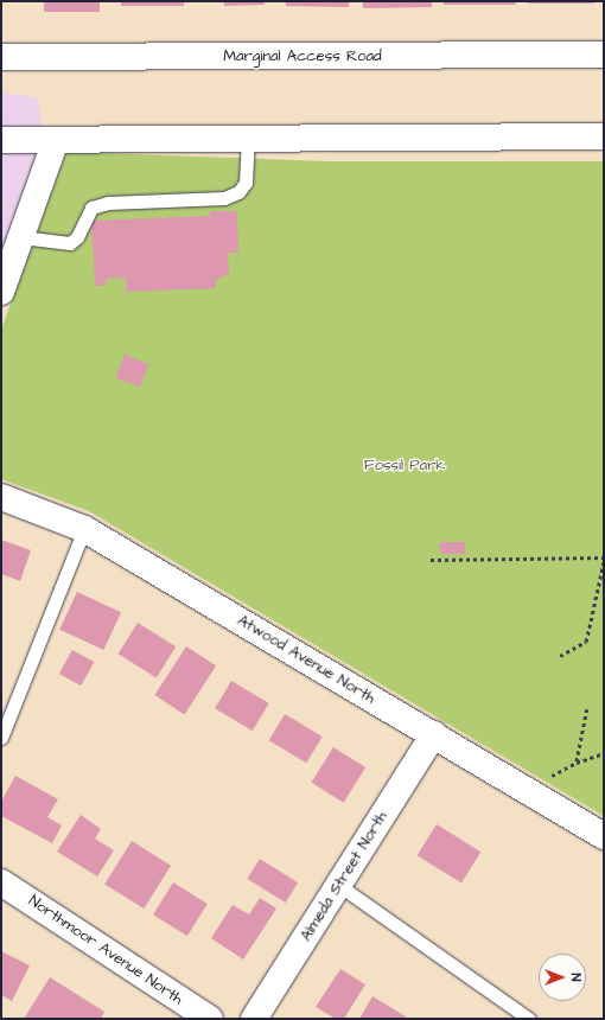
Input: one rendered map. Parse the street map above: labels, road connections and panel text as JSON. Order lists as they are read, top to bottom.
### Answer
{
  "streets": {
    "street": [
      "Marginal Access Road",
      "Atwood Avenue North",
      "Almeda Street North",
      "Northmoor Avenue North"
    ]
  },
  "crossings": [
    ["Atwood Avenue North", "Almeda Street North"]
  ],
  "parks": ["Fossil Park"],
  "north": "right"
}
